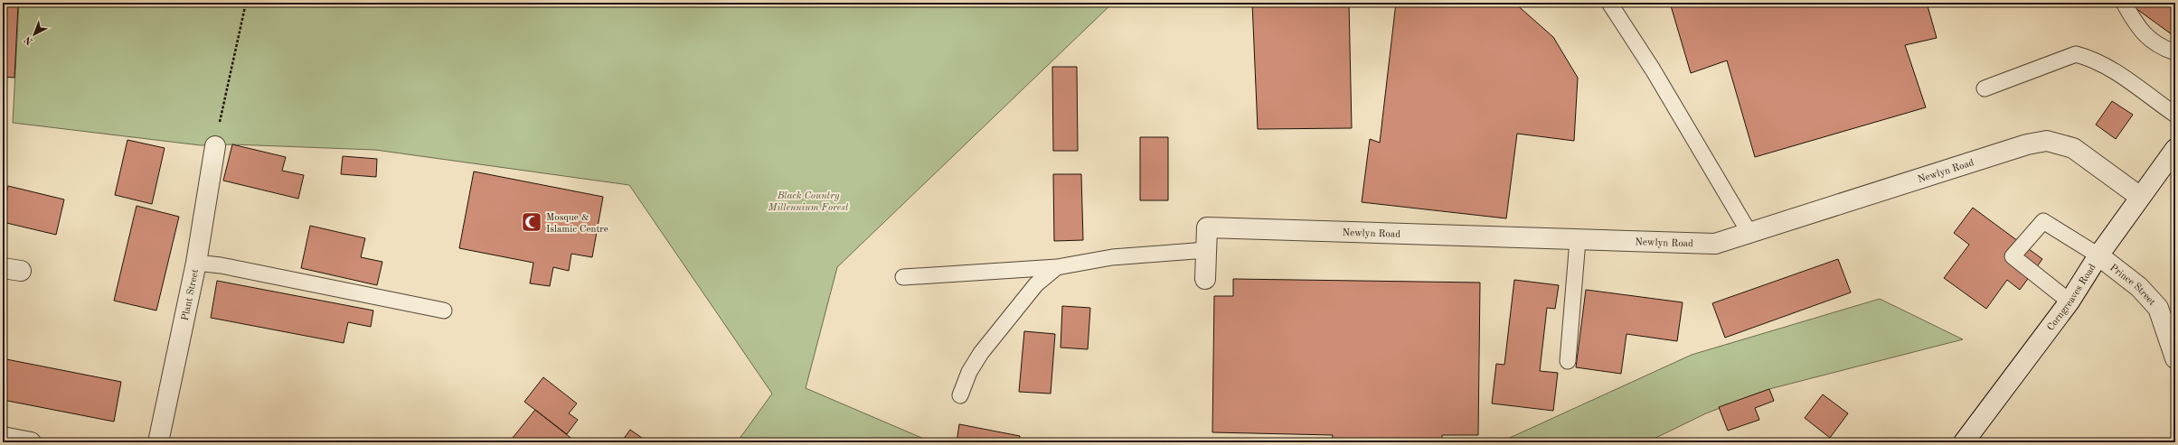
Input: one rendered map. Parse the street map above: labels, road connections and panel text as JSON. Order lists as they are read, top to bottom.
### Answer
{
  "streets": {
    "street": [
      "Newlyn Road",
      "Prince Street",
      "Plant Street",
      "Corngreaves Road"
    ]
  },
  "crossings": [
    ["Newlyn Road", "Corngreaves Road"],
    ["Prince Street", "Corngreaves Road"]
  ],
  "parks": ["Black Country Millennium Forest"],
  "places": {
    "mosque": ["Mosque & Islamic Centre"]
  },
  "north": "bottom left"
}
